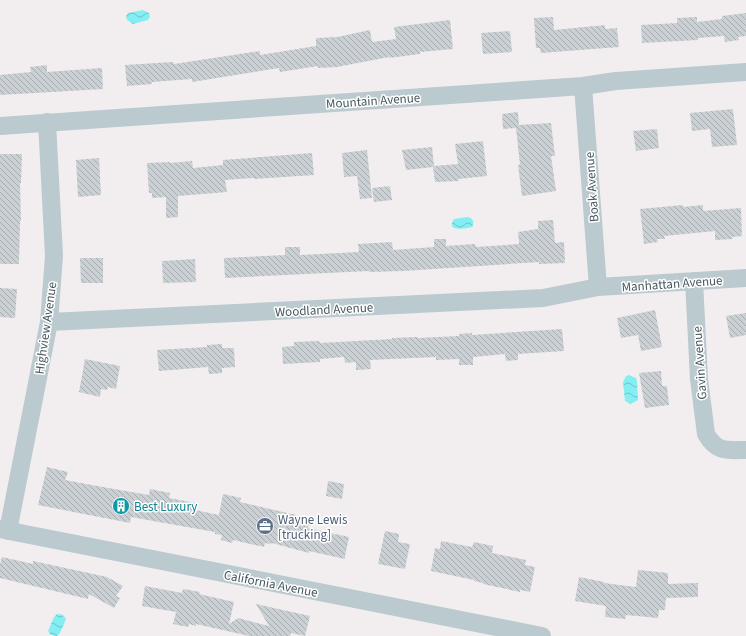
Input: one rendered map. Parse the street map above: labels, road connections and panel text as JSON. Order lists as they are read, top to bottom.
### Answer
{
  "streets": {
    "street": [
      "Mountain Avenue",
      "Boak Avenue",
      "Manhattan Avenue",
      "Woodland Avenue",
      "Highview Avenue",
      "Gavin Avenue",
      "California Avenue"
    ]
  },
  "crossings": [
    ["Mountain Avenue", "Boak Avenue"],
    ["Mountain Avenue", "Highview Avenue"],
    ["Boak Avenue", "Manhattan Avenue"],
    ["Boak Avenue", "Woodland Avenue"],
    ["Manhattan Avenue", "Woodland Avenue"],
    ["Manhattan Avenue", "Gavin Avenue"],
    ["Woodland Avenue", "Highview Avenue"],
    ["Highview Avenue", "California Avenue"]
  ],
  "places": {
    "building": ["Best Luxury"],
    "office": ["Wayne Lewis [trucking]"]
  }
}
